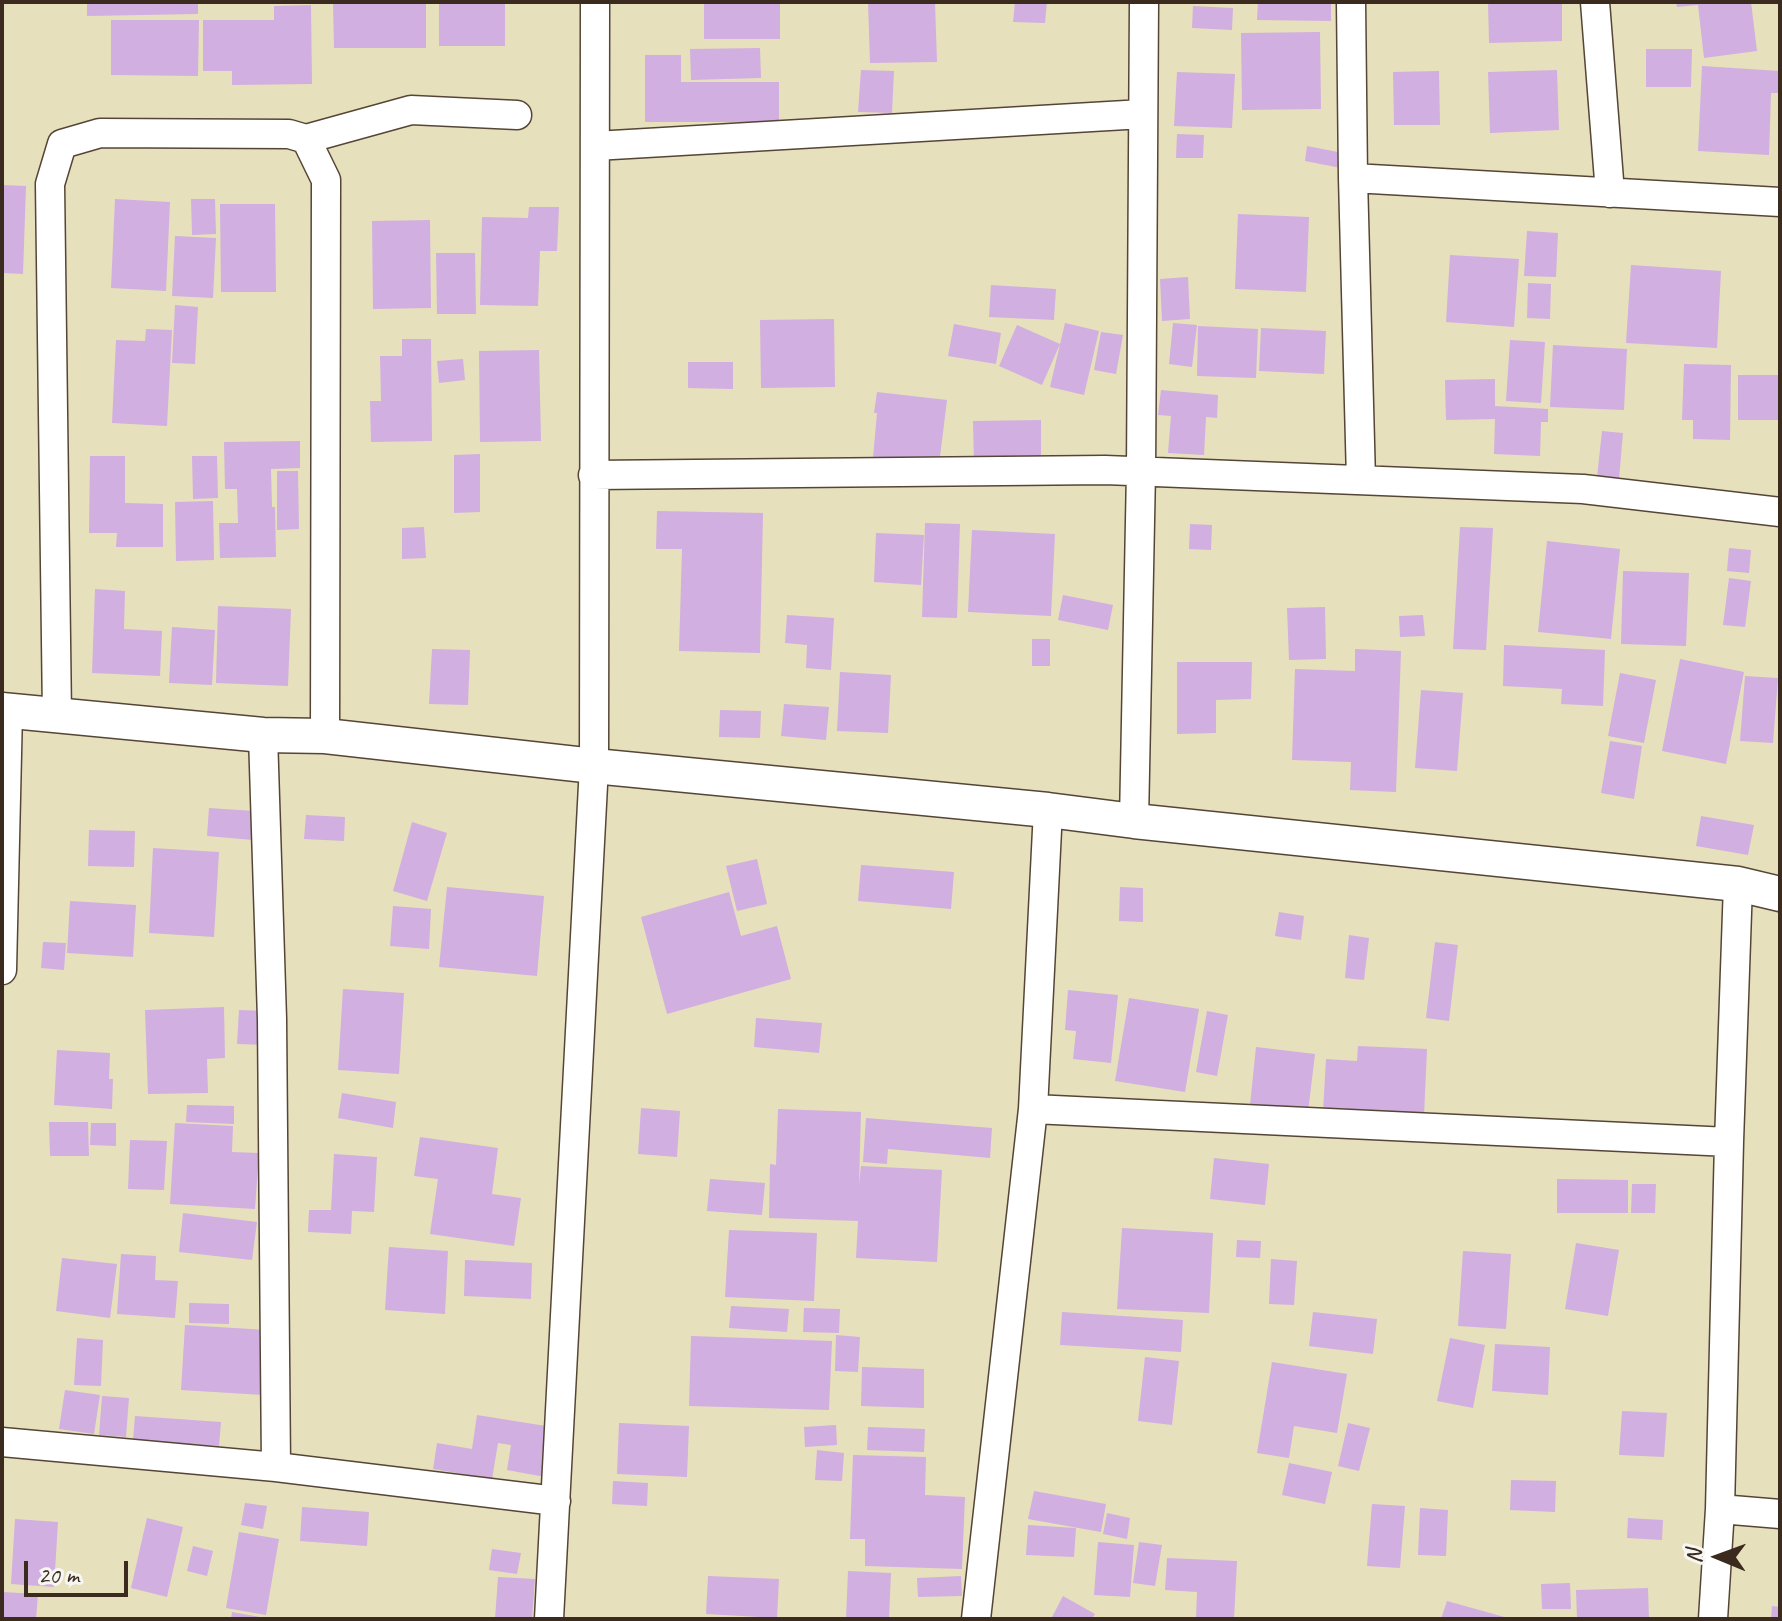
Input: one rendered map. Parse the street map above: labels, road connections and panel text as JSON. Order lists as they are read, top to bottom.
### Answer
{
  "scale_bar": "20 m",
  "north": "left"
}
